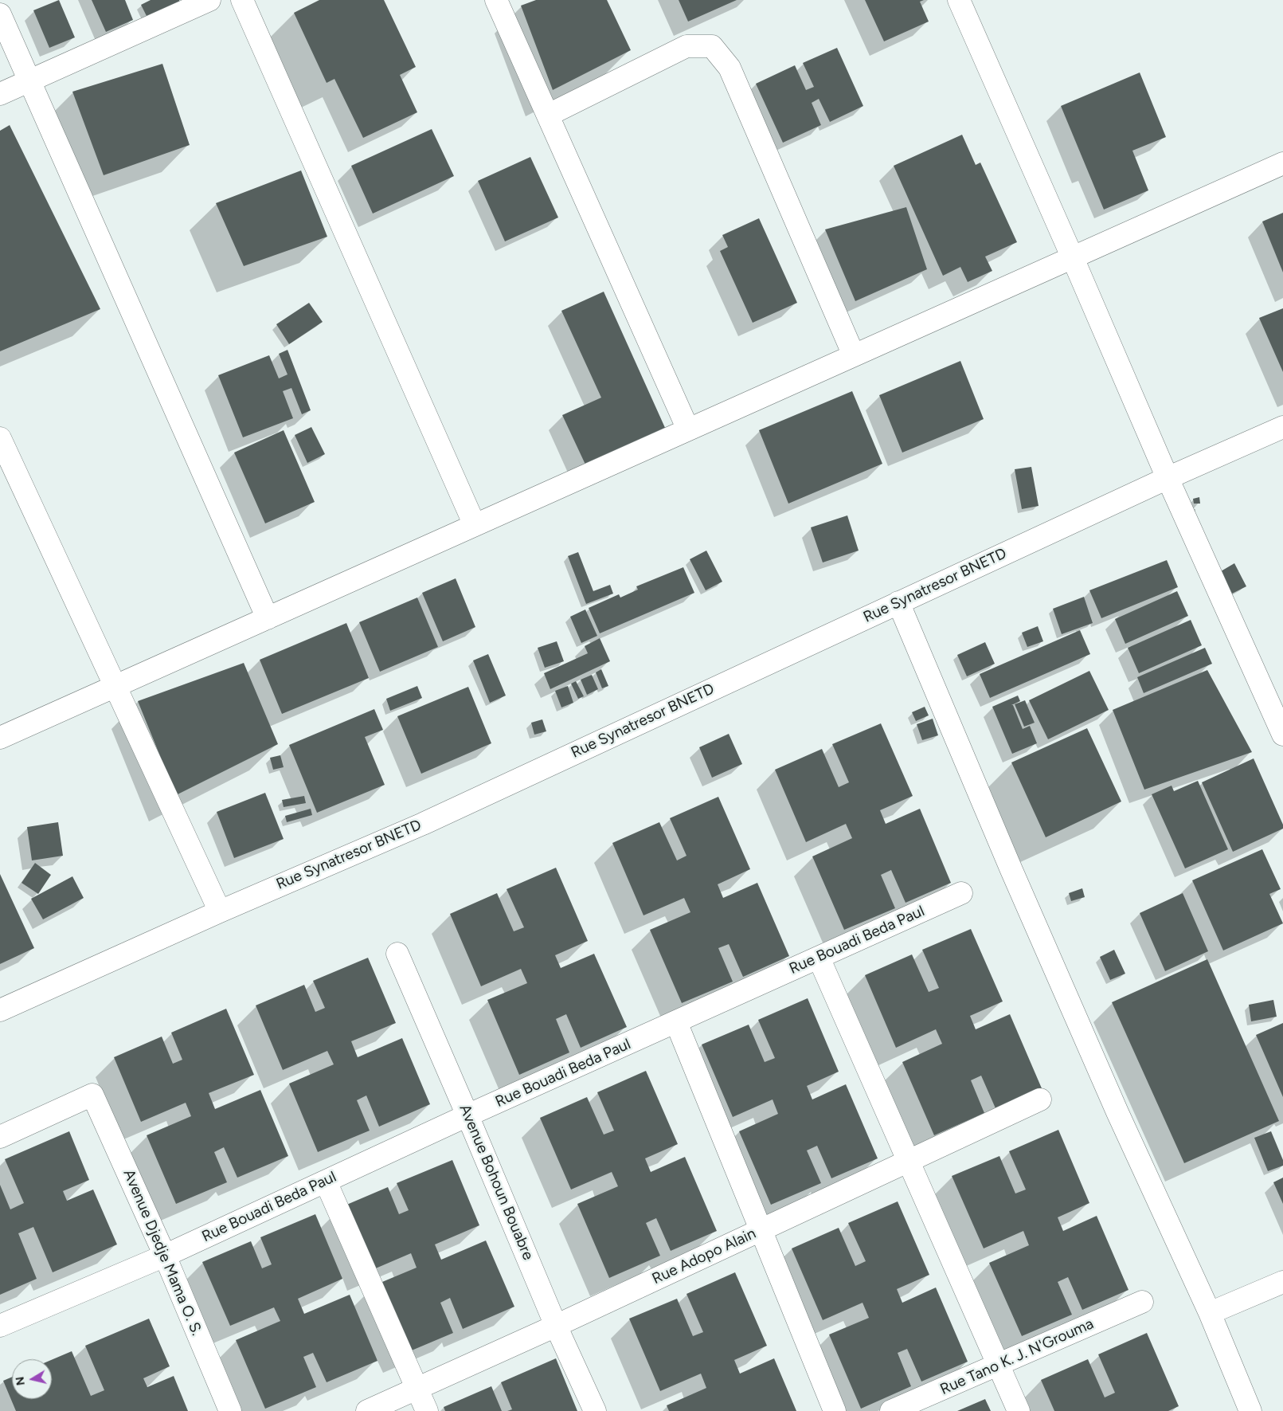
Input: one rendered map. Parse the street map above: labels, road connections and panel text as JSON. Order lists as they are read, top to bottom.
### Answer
{
  "streets": {
    "street": [
      "Rue Synatresor BNETD",
      "Rue Bouadi Beda Paul",
      "Avenue Bohoun Bouabre",
      "Avenue Djedje Mama O. S.",
      "Rue Adopo Alain",
      "Rue Tano K. J. N'Grouma"
    ]
  },
  "crossings": [
    ["Rue Bouadi Beda Paul", "Avenue Bohoun Bouabre"],
    ["Rue Bouadi Beda Paul", "Avenue Djedje Mama O. S."],
    ["Avenue Bohoun Bouabre", "Rue Adopo Alain"]
  ],
  "north": "left"
}
